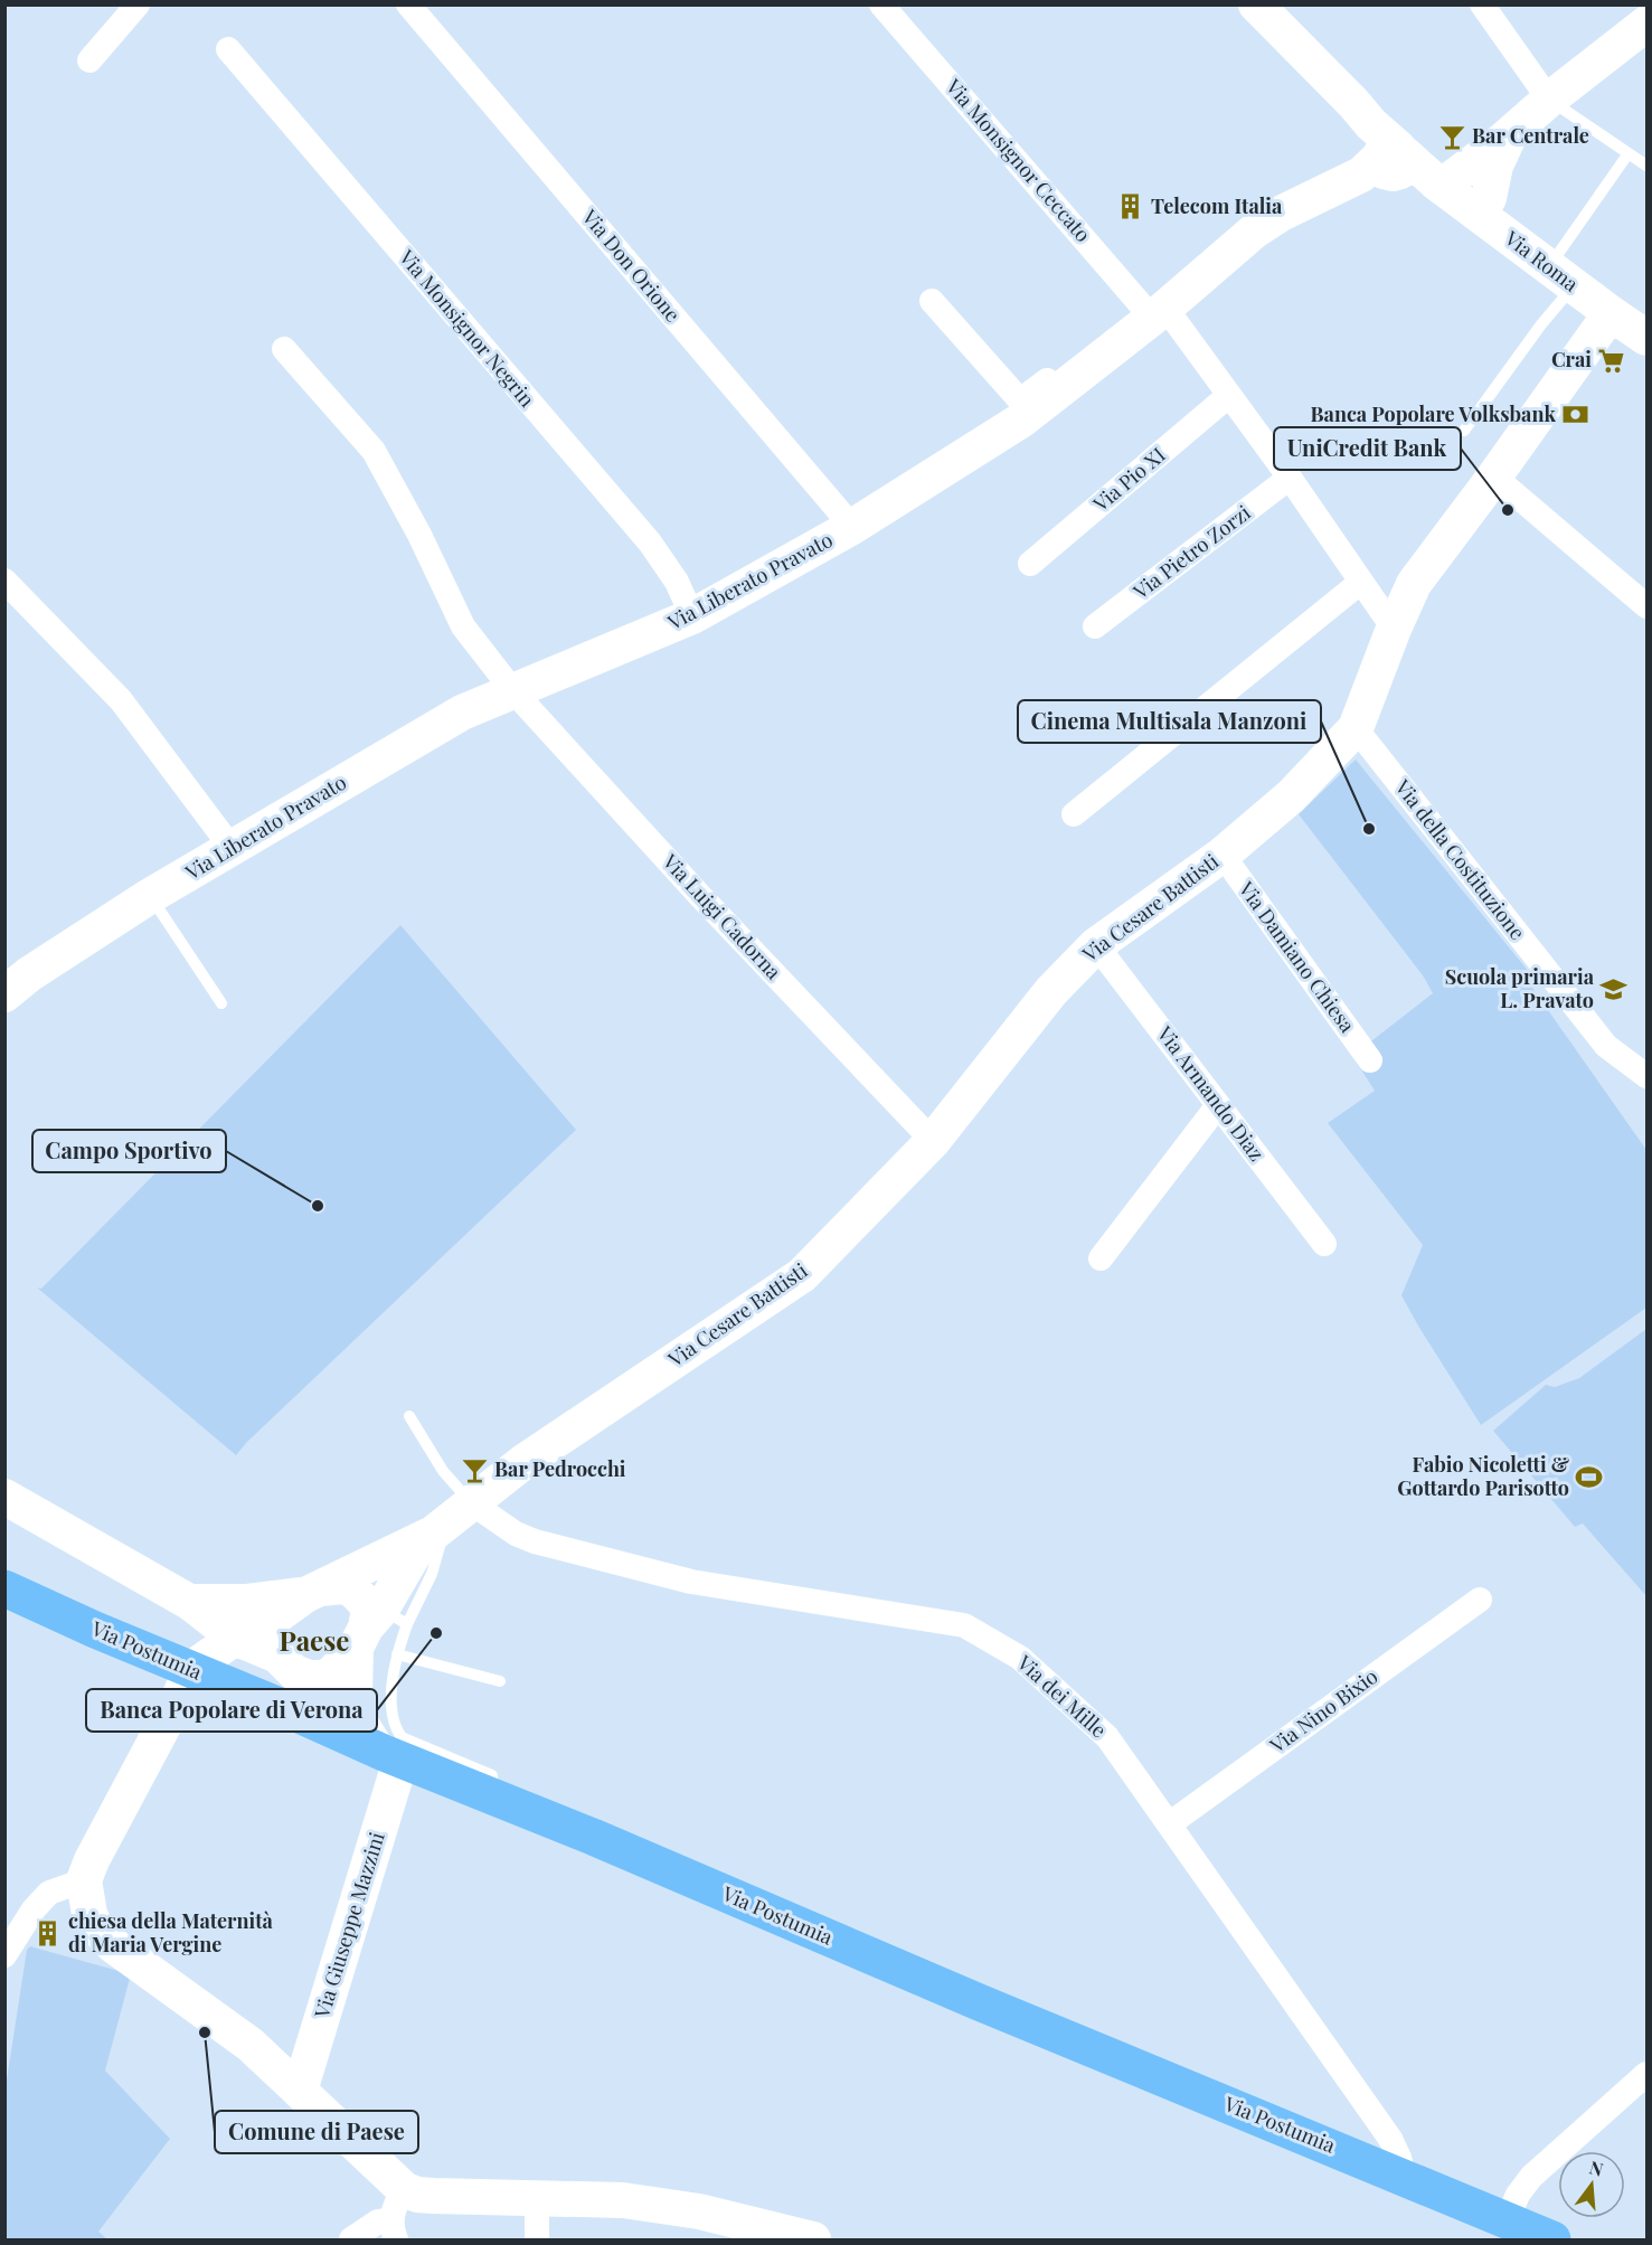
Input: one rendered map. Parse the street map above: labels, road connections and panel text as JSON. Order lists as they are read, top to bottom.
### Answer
{
  "streets": {
    "main road": ["Via Postumia"],
    "street": [
      "Via Monsignor Ceccato",
      "Via Roma",
      "Via Don Orione",
      "Via Monsignor Negrin",
      "Via Pio XI",
      "Via Pietro Zorzi",
      "Via Liberato Pravato",
      "Via della Costituzione",
      "Via Cesare Battisti",
      "Via Luigi Cadorna",
      "Via Damiano Chiesa",
      "Via Armando Diaz",
      "Via dei Mille",
      "Via Nino Bixio",
      "Via Giuseppe Mazzini"
    ]
  },
  "crossings": [
    ["Via Monsignor Ceccato", "Via Pio XI"],
    ["Via Monsignor Ceccato", "Via Pietro Zorzi"],
    ["Via Monsignor Ceccato", "Via Liberato Pravato"],
    ["Via Monsignor Ceccato", "Via Cesare Battisti"],
    ["Via Roma", "Via Liberato Pravato"],
    ["Via Roma", "Via Cesare Battisti"],
    ["Via Don Orione", "Via Liberato Pravato"],
    ["Via Monsignor Negrin", "Via Liberato Pravato"],
    ["Via Liberato Pravato", "Via Luigi Cadorna"],
    ["Via della Costituzione", "Via Cesare Battisti"],
    ["Via Cesare Battisti", "Via Luigi Cadorna"],
    ["Via Cesare Battisti", "Via Damiano Chiesa"],
    ["Via Cesare Battisti", "Via Armando Diaz"],
    ["Via Cesare Battisti", "Via dei Mille"],
    ["Via Postumia", "Via dei Mille"],
    ["Via Postumia", "Via Giuseppe Mazzini"],
    ["Via dei Mille", "Via Nino Bixio"]
  ],
  "districts": ["Paese"],
  "places": {
    "bar": ["Bar Centrale", "Bar Pedrocchi"],
    "building": ["Telecom Italia", "chiesa della Maternità di Maria Vergine"],
    "supermarket": ["Crai"],
    "bank": ["Banca Popolare Volksbank"],
    "other": [
      "UniCredit Bank",
      "Cinema Multisala Manzoni",
      "Campo Sportivo",
      "Banca Popolare di Verona",
      "Comune di Paese"
    ],
    "school or university": ["Scuola primaria L. Pravato"],
    "sports": ["Fabio Nicoletti & Gottardo Parisotto"]
  },
  "north": "top"
}
